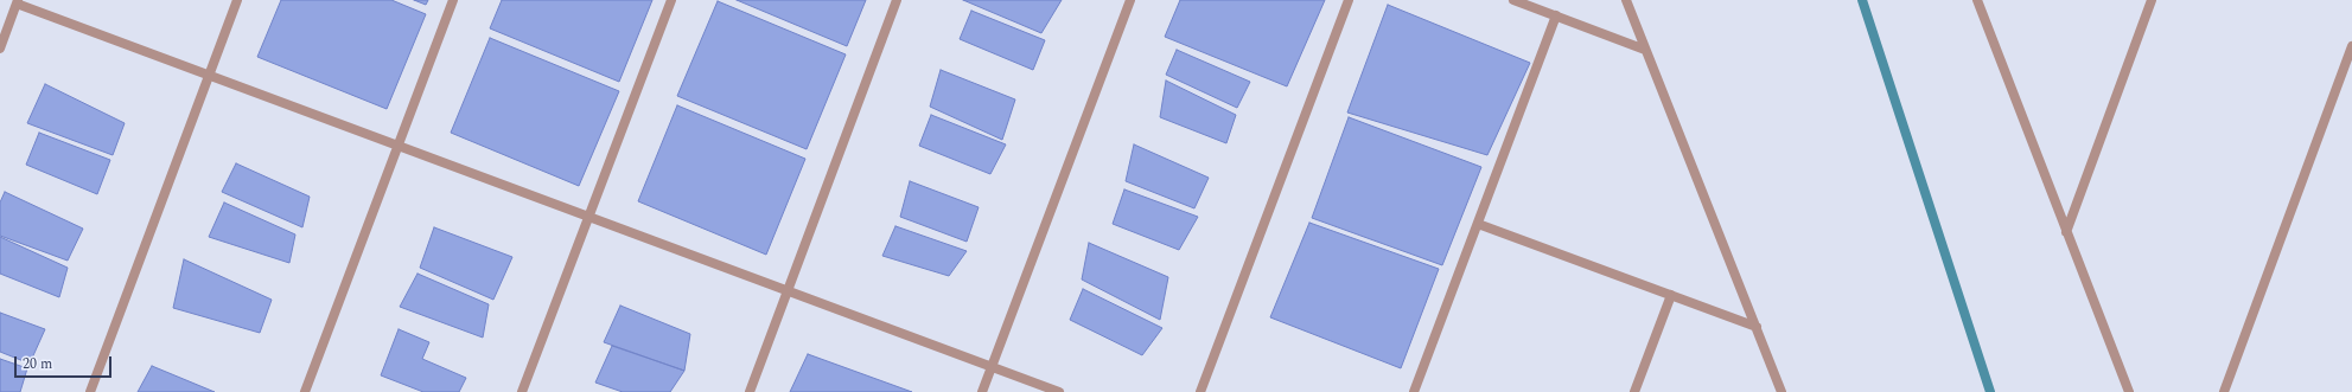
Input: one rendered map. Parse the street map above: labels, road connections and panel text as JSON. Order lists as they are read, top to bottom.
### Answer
{
  "scale_bar": "20 m"
}
